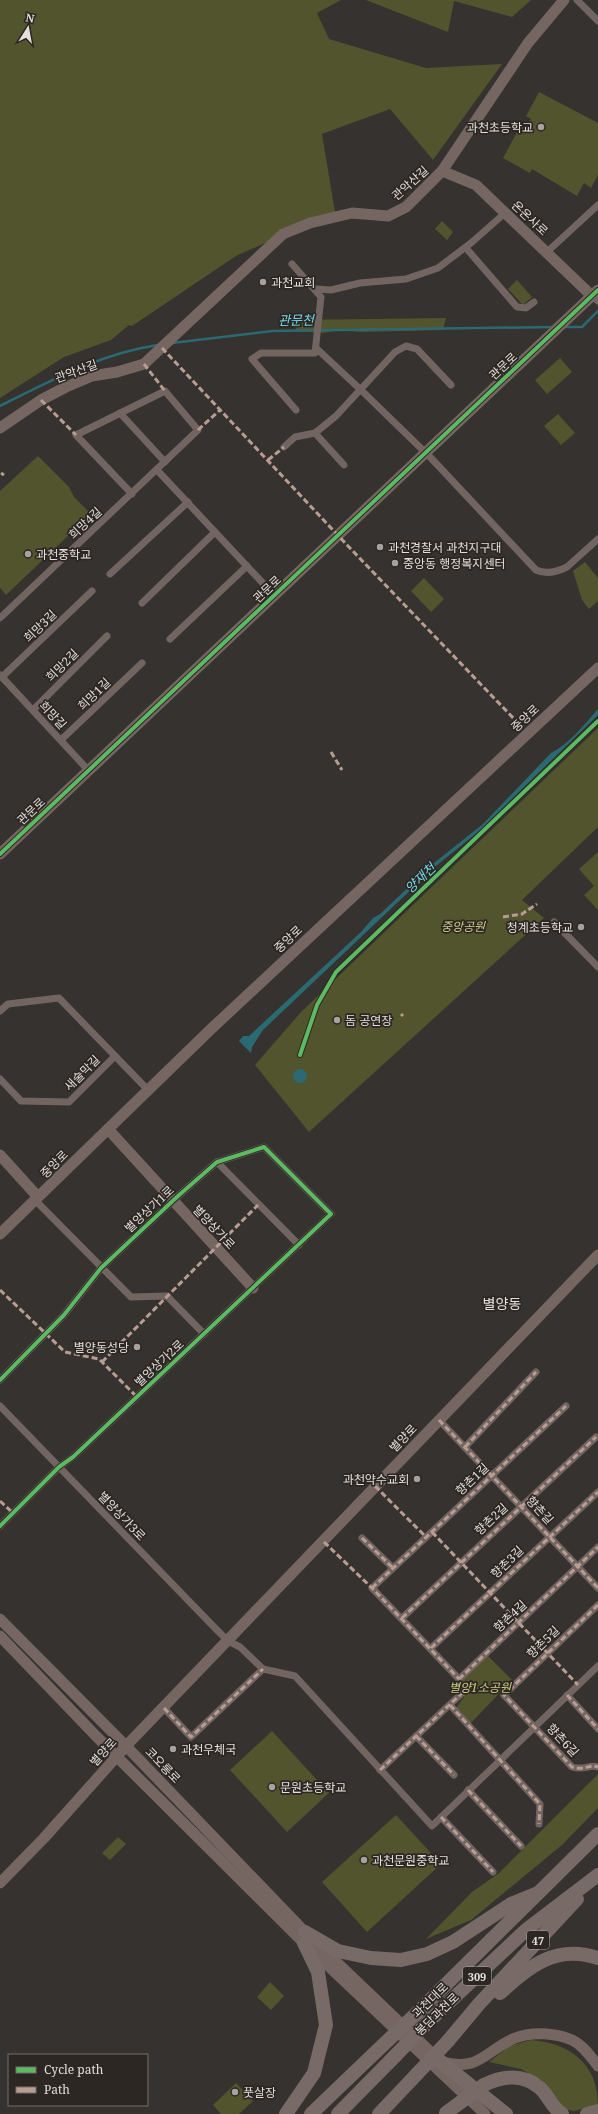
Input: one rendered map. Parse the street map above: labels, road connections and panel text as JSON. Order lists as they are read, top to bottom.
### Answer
{
  "streets": {
    "highway": [
      "47",
      "309",
      "과천대로",
      "봉담과천로"
    ],
    "street": [
      "관악산길",
      "온온사로",
      "관문로",
      "희망4길",
      "희망3길",
      "희망2길",
      "희망1길",
      "희망길",
      "중앙로",
      "새술막길",
      "별양상가1로",
      "별양상가로",
      "별양상가2로",
      "별양로",
      "향촌1길",
      "향촌길",
      "별양상가3로",
      "향촌2길",
      "향촌3길",
      "향촌4길",
      "향촌5길",
      "향촌6길",
      "코오롱로"
    ]
  },
  "crossings": [
    ["관악산길", "온온사로"],
    ["온온사로", "관문로"],
    ["관문로", "희망길"],
    ["희망3길", "희망길"],
    ["희망2길", "희망길"],
    ["희망1길", "희망길"],
    ["중앙로", "새술막길"],
    ["중앙로", "별양상가로"],
    ["별양상가1로", "별양상가로"],
    ["별양상가1로", "별양상가2로"],
    ["별양상가로", "별양상가2로"],
    ["별양상가2로", "별양상가3로"],
    ["별양로", "향촌길"],
    ["별양로", "별양상가3로"],
    ["별양로", "코오롱로"],
    ["향촌1길", "향촌길"],
    ["향촌1길", "향촌2길"],
    ["향촌길", "향촌2길"],
    ["향촌길", "향촌3길"],
    ["향촌길", "향촌4길"],
    ["향촌5길", "향촌6길"],
    ["47", "봉담과천로"]
  ],
  "districts": ["별양동"],
  "water": ["관문천", "양재천"],
  "parks": ["중앙공원", "별양1소공원"],
  "places": [
    "과천초등학교",
    "과천교회",
    "과천경찰서 과천지구대",
    "과천중학교",
    "중앙동 행정복지센터",
    "청계초등학교",
    "돔 공연장",
    "별양동성당",
    "과천약수교회",
    "과천우체국",
    "문원초등학교",
    "과천문원중학교",
    "풋살장"
  ],
  "legend": ["Cycle path", "Path"],
  "north": "top"
}
